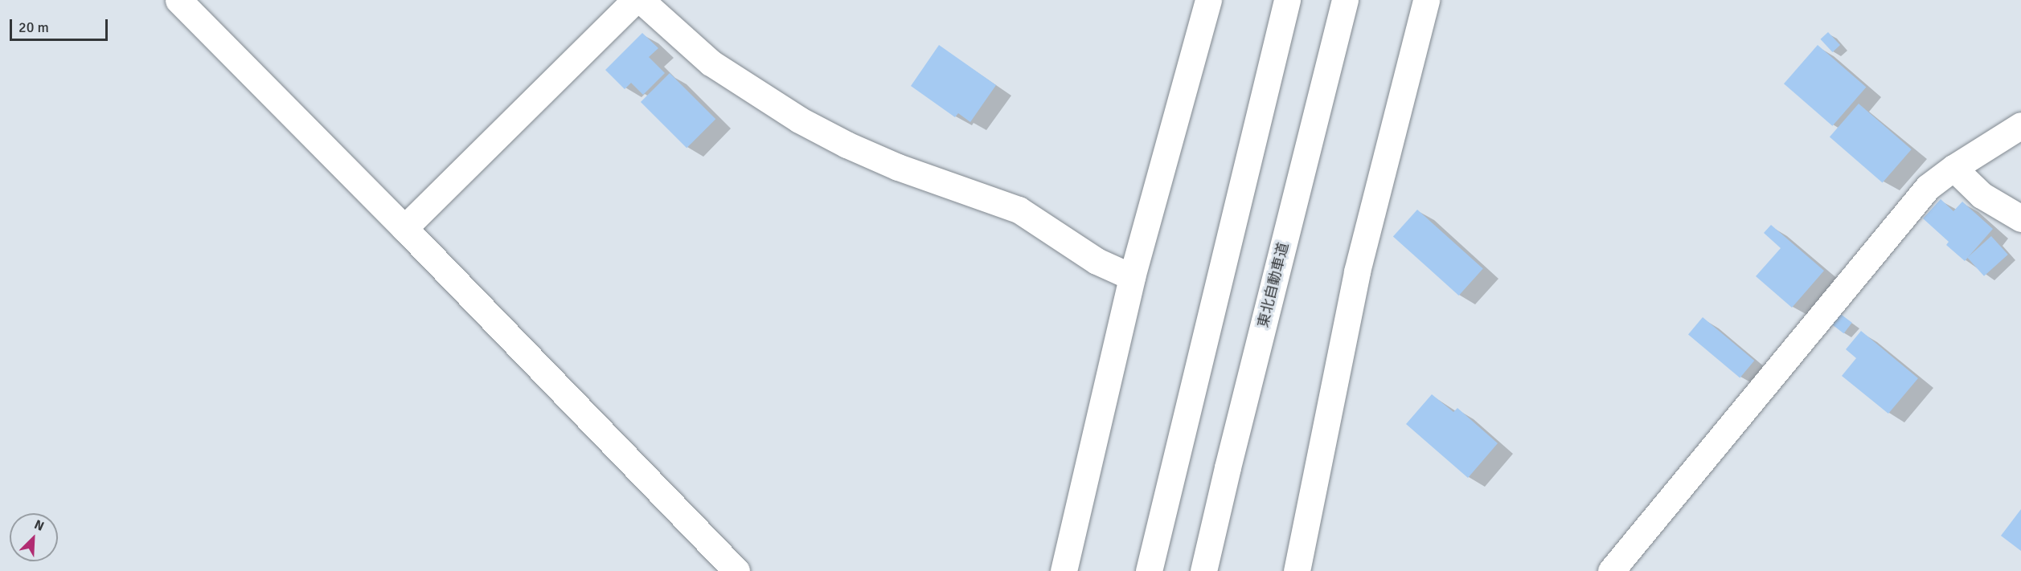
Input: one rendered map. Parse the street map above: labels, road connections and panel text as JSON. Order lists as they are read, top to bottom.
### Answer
{
  "streets": {
    "main road": ["東北自動車道"]
  },
  "scale_bar": "20 m",
  "north": "top right"
}
